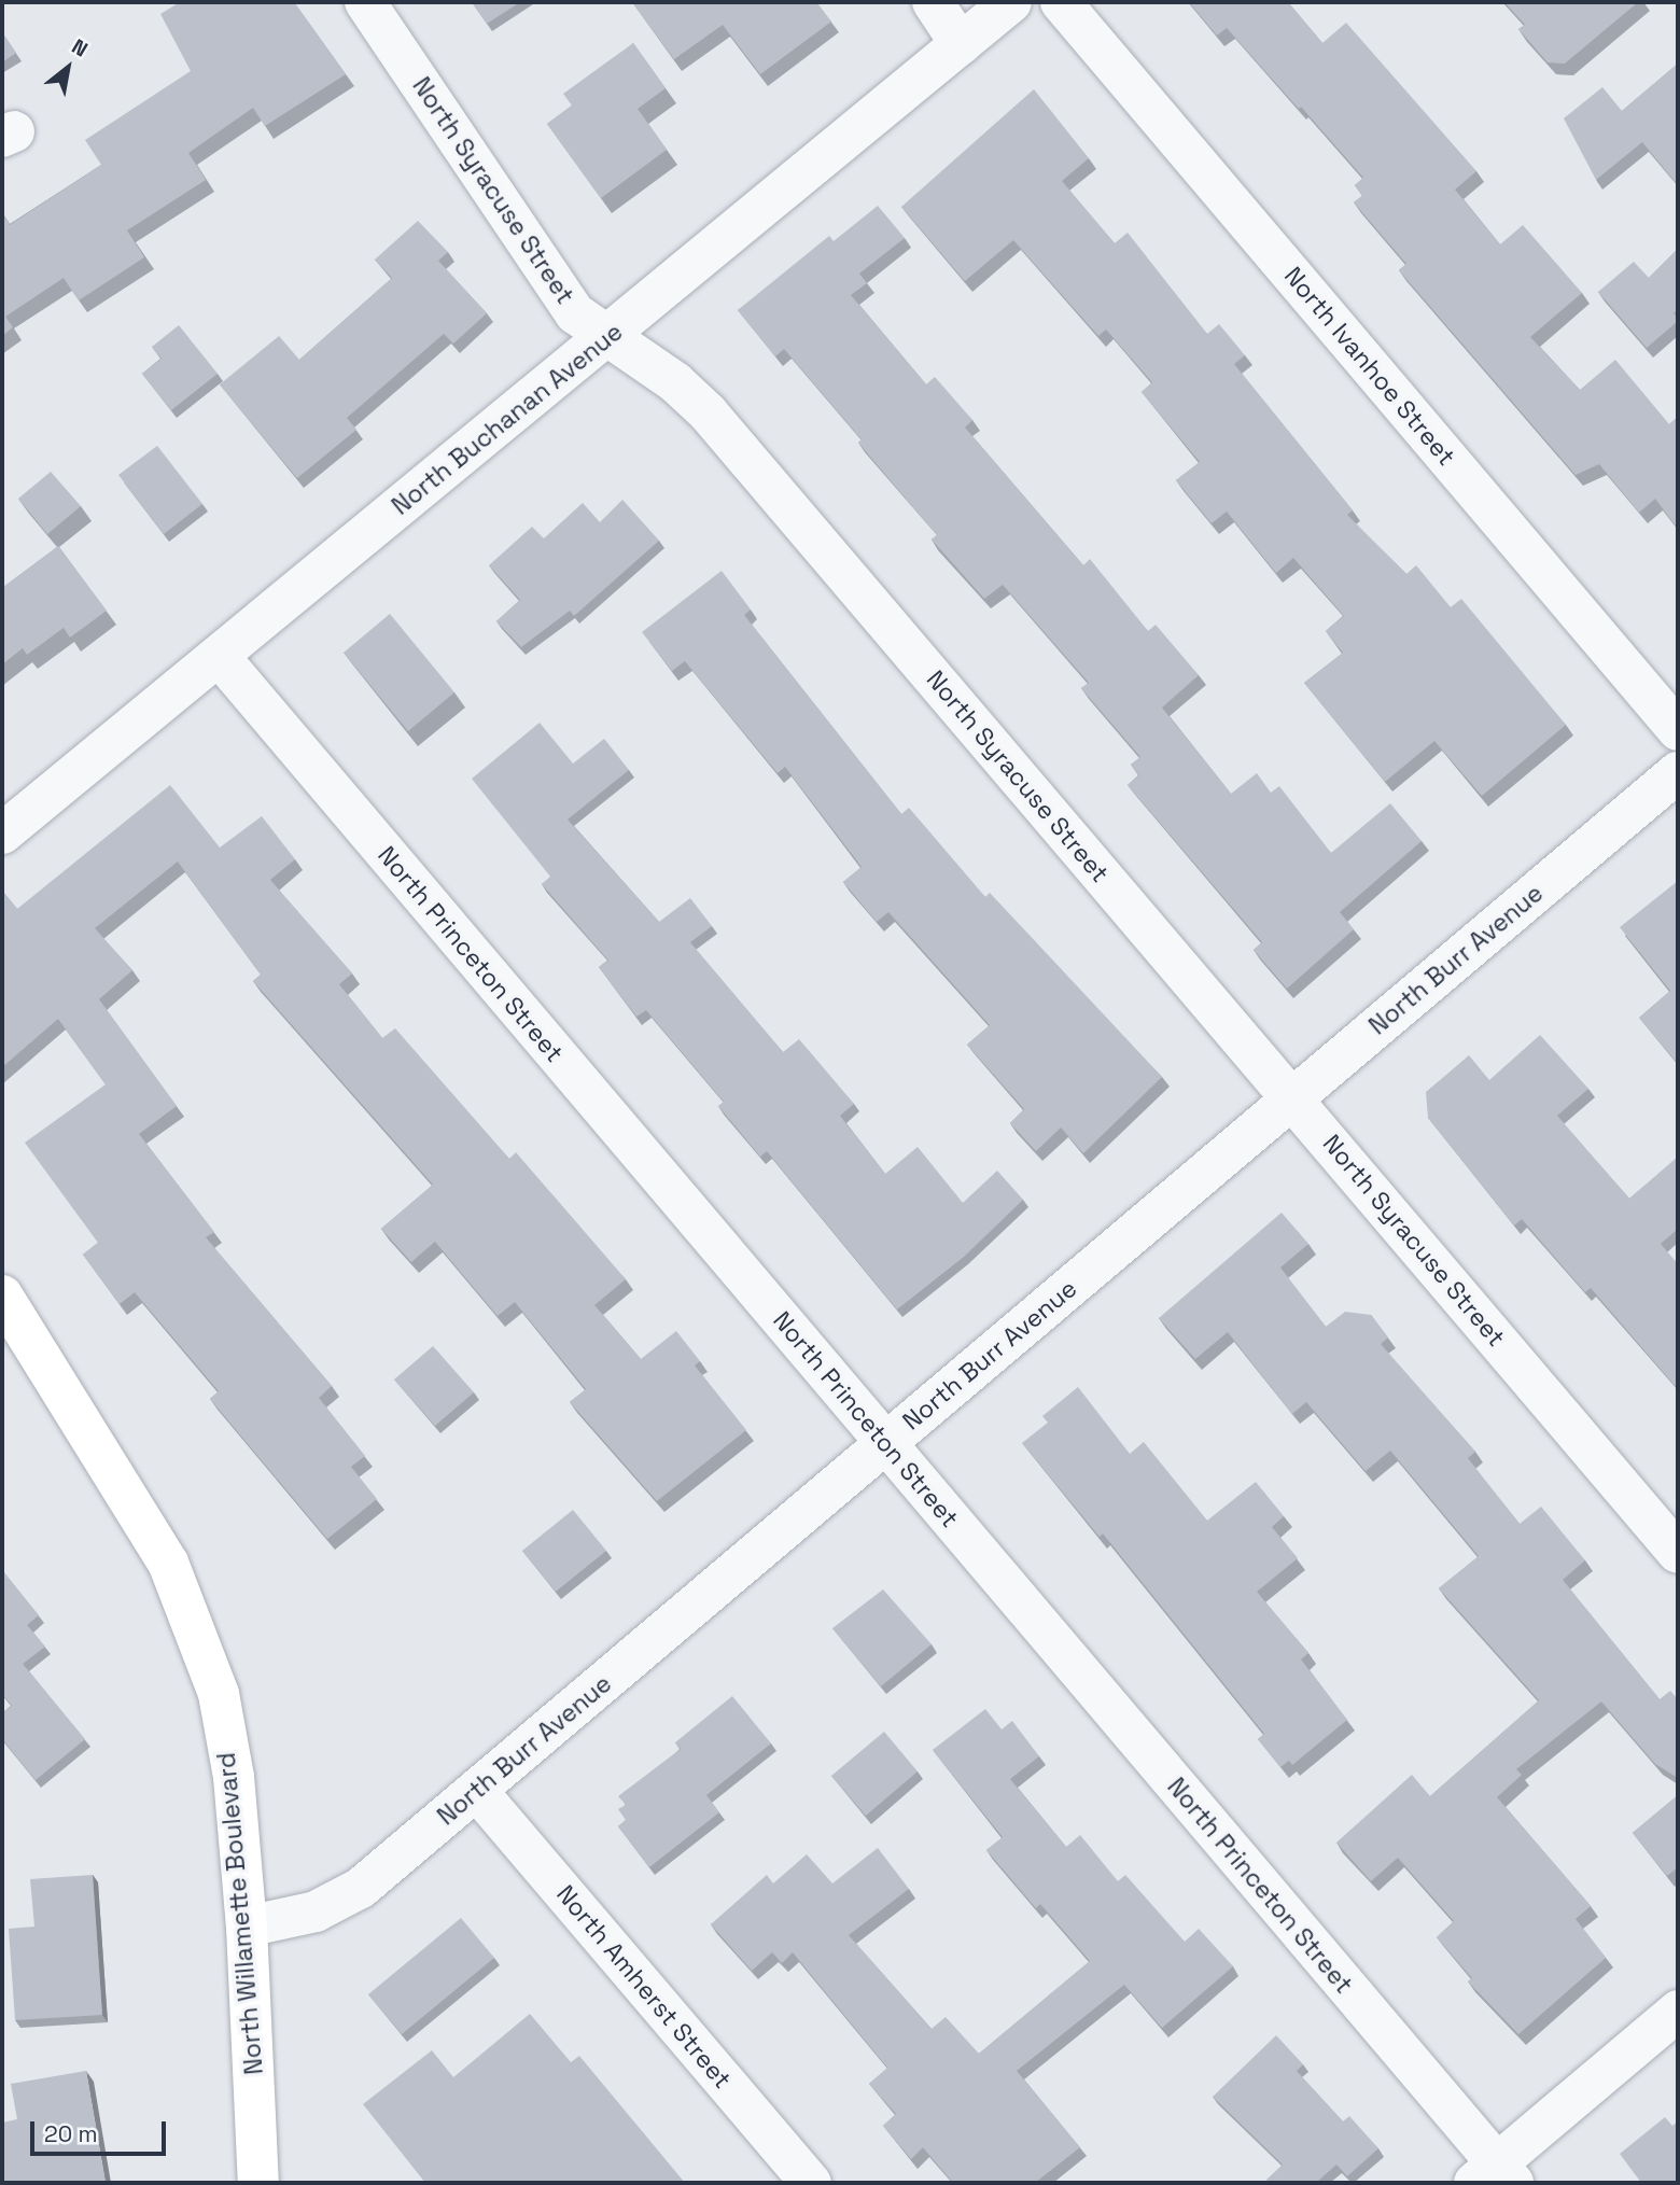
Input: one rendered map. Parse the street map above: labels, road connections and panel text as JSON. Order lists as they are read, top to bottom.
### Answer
{
  "streets": {
    "main road": ["North Willamette Boulevard"],
    "street": [
      "North Syracuse Street",
      "North Ivanhoe Street",
      "North Buchanan Avenue",
      "North Princeton Street",
      "North Burr Avenue",
      "North Amherst Street"
    ]
  },
  "crossings": [
    ["North Syracuse Street", "North Buchanan Avenue"],
    ["North Syracuse Street", "North Burr Avenue"],
    ["North Buchanan Avenue", "North Princeton Street"],
    ["North Princeton Street", "North Burr Avenue"],
    ["North Burr Avenue", "North Willamette Boulevard"],
    ["North Burr Avenue", "North Amherst Street"]
  ],
  "scale_bar": "20 m",
  "north": "top right"
}
